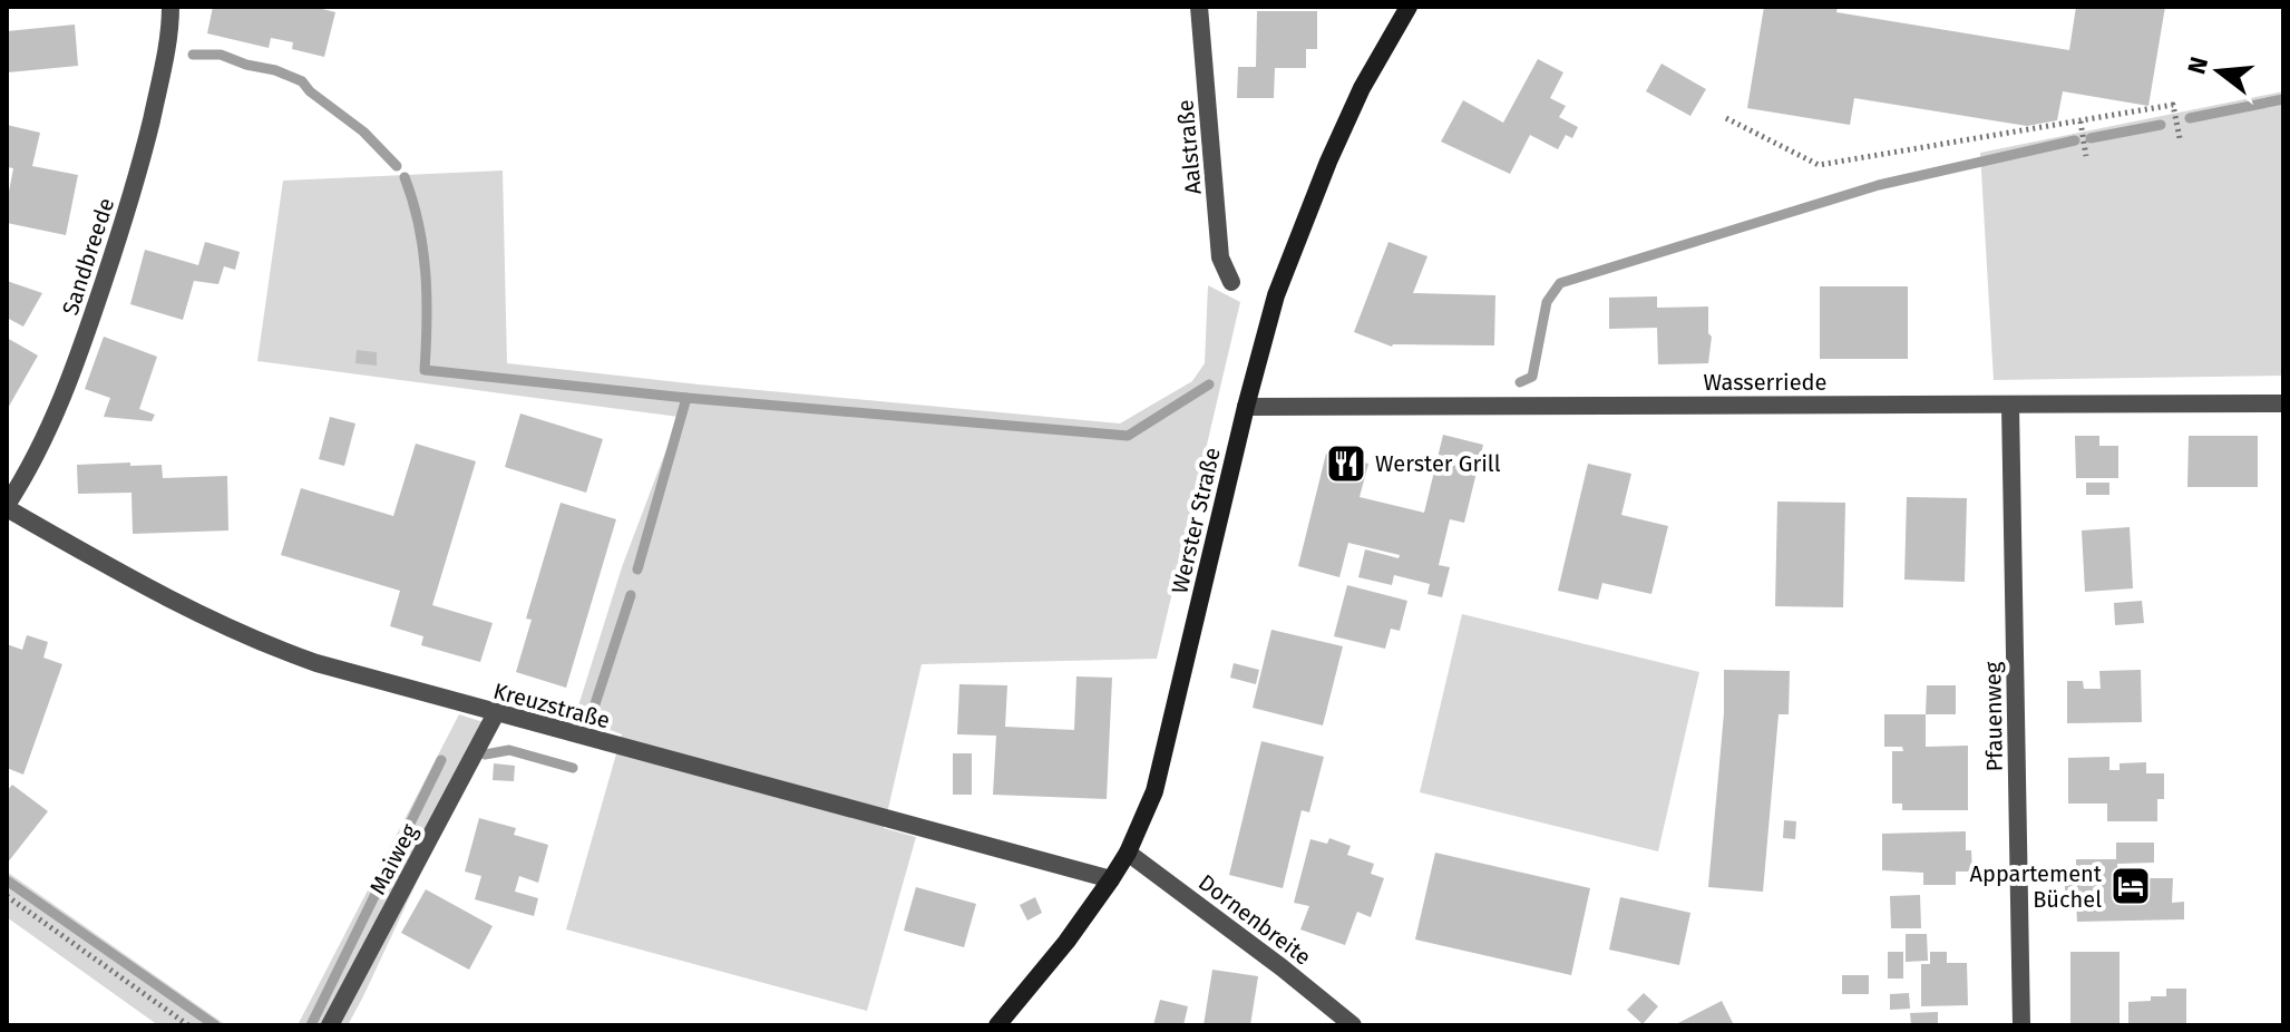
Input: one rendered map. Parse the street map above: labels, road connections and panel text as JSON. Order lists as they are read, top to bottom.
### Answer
{
  "streets": {
    "main road": ["Werster Straße"],
    "street": [
      "Aalstraße",
      "Sandbreede",
      "Wasserriede",
      "Kreuzstraße",
      "Pfauenweg",
      "Maiweg",
      "Dornenbreite"
    ]
  },
  "crossings": [
    ["Sandbreede", "Kreuzstraße"],
    ["Wasserriede", "Werster Straße"],
    ["Wasserriede", "Pfauenweg"],
    ["Werster Straße", "Kreuzstraße"],
    ["Werster Straße", "Dornenbreite"],
    ["Kreuzstraße", "Maiweg"]
  ],
  "places": {
    "restaurant": ["Werster Grill"],
    "hotel": ["Appartement Büchel"]
  },
  "north": "left"
}
